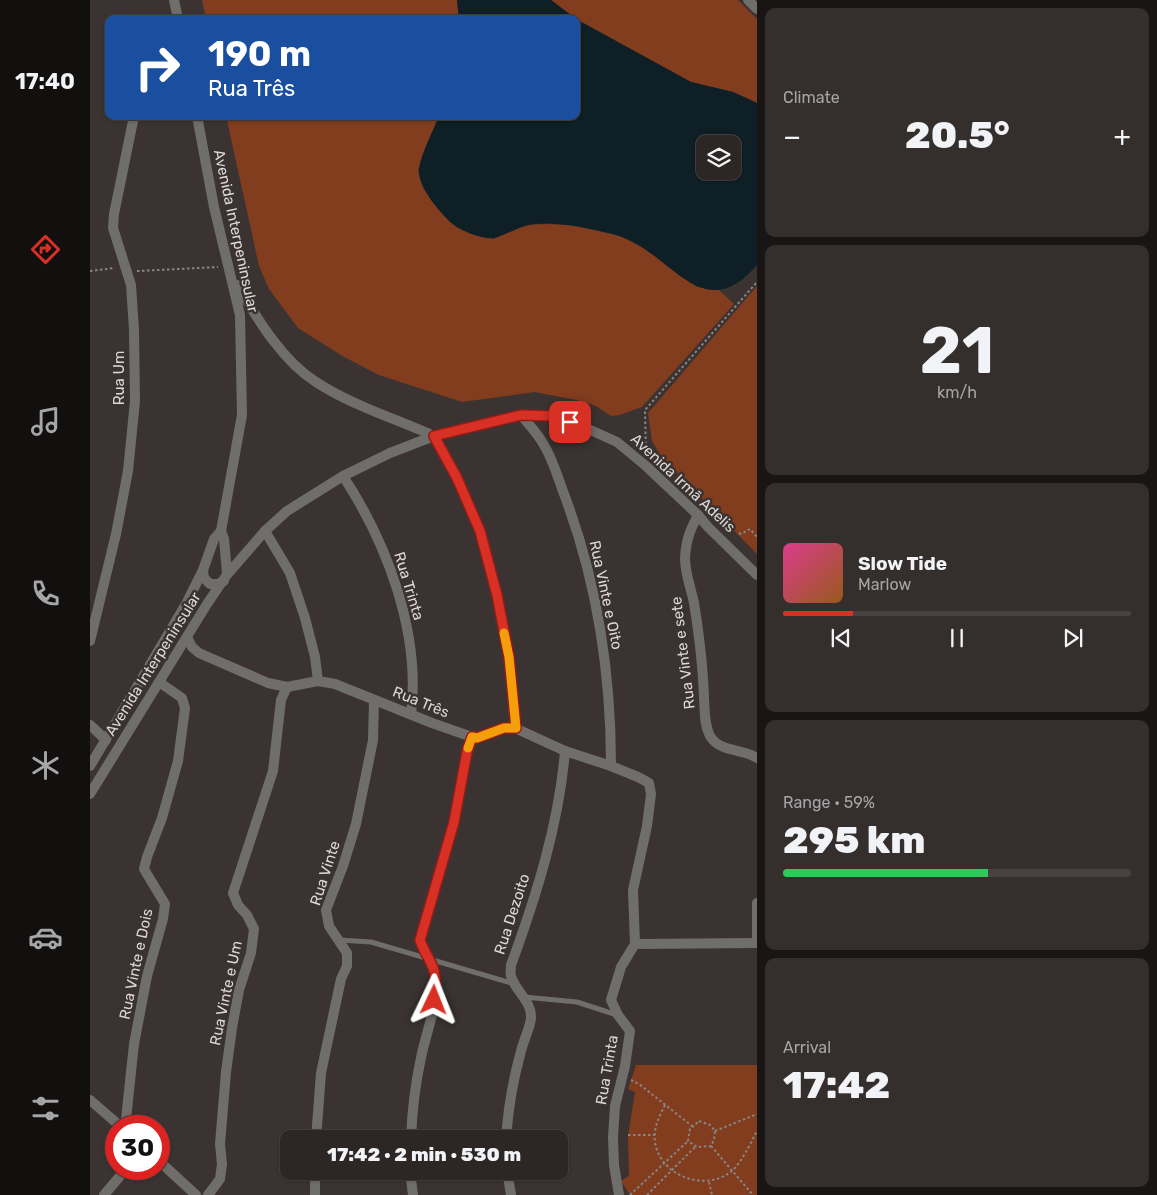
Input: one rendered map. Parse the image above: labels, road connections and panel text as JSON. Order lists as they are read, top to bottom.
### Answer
{
  "streets": {
    "street": [
      "Avenida Interpeninsular",
      "Rua Um",
      "Avenida Irmã Adelis",
      "Rua Trinta",
      "Rua Vinte e Oito",
      "Rua Vinte e sete",
      "Rua Três",
      "Rua Vinte",
      "Rua Dezoito",
      "Rua Vinte e Dois",
      "Rua Vinte e Um"
    ]
  },
  "crossings": [
    ["Avenida Interpeninsular", "Avenida Irmã Adelis"],
    ["Avenida Interpeninsular", "Rua Três"],
    ["Avenida Interpeninsular", "Rua Vinte e Dois"],
    ["Avenida Irmã Adelis", "Rua Trinta"],
    ["Avenida Irmã Adelis", "Rua Vinte e Oito"],
    ["Avenida Irmã Adelis", "Rua Vinte e sete"],
    ["Rua Trinta", "Rua Três"],
    ["Rua Três", "Rua Vinte"],
    ["Rua Três", "Rua Vinte e Um"]
  ],
  "page": {
    "tabs": "17:40",
    "tile": [
      "Climate",
      ["21", "km/h"],
      ["Range · 59%", "295 km"],
      ["Arrival", "17:42"]
    ],
    "turn": ["190 m", "Rua Três"],
    "heat": ["−", "20.5°", "+"],
    "song": ["Slow Tide", "Marlow"],
    "limit": "30",
    "trip": "17:42 · 2 min · 530 m"
  }
}
